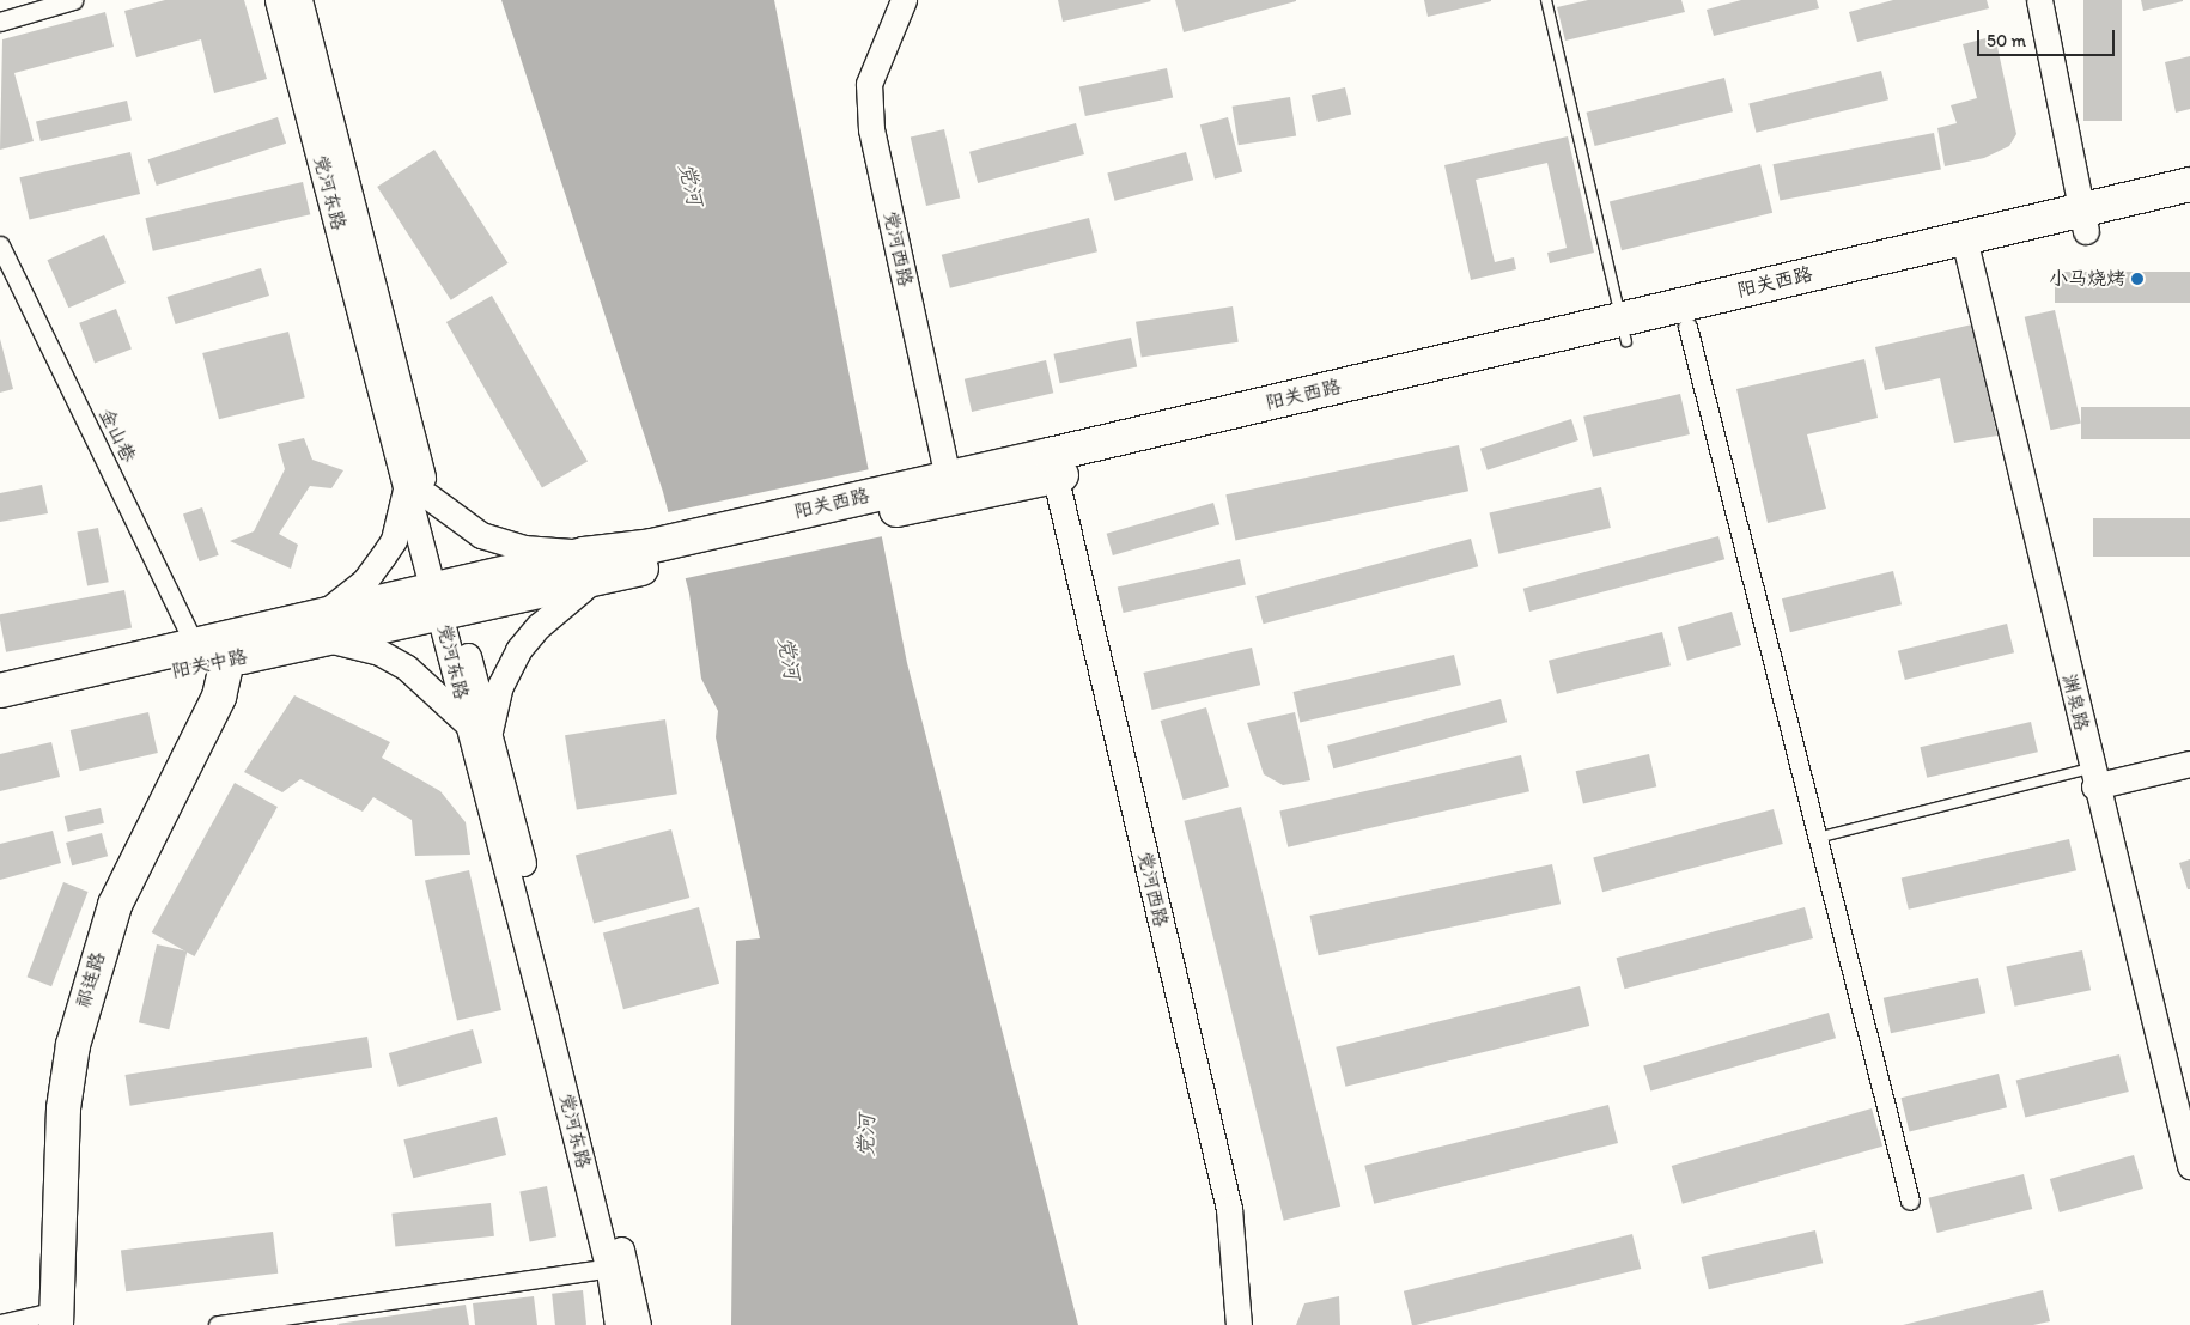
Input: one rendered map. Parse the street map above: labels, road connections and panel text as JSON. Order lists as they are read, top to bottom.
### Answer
{
  "streets": {
    "highway": ["阳关西路", "阳关中路", "祁连路"],
    "main road": ["党河东路", "党河西路", "渊泉路"],
    "street": ["金山巷"]
  },
  "crossings": [
    ["党河东路", "阳关西路"],
    ["党河东路", "阳关中路"],
    ["党河西路", "阳关西路"],
    ["阳关西路", "阳关中路"],
    ["阳关西路", "渊泉路"],
    ["金山巷", "阳关中路"],
    ["阳关中路", "祁连路"]
  ],
  "water": ["党河"],
  "places": ["小马烧烤"],
  "scale_bar": "50 m"
}
